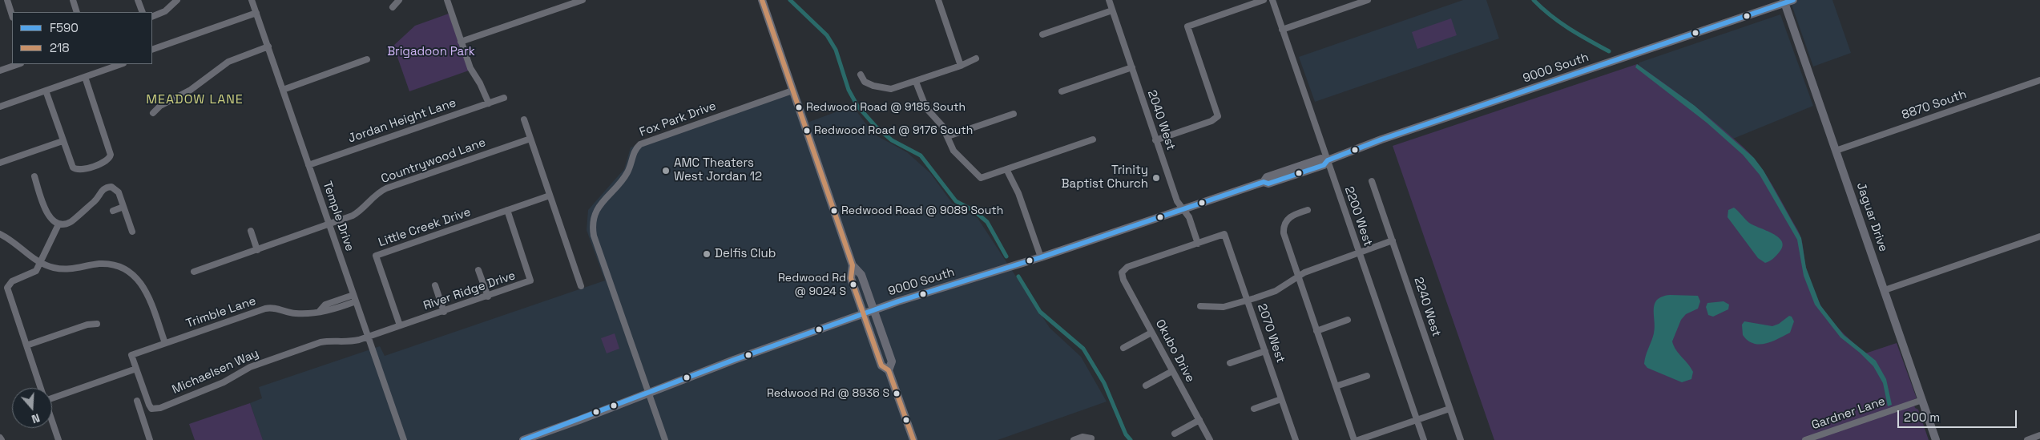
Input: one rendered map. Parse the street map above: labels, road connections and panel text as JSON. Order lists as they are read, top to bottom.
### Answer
{
  "streets": {
    "main road": ["9000 South", "Jaguar Drive"],
    "street": [
      "8870 South",
      "Fox Park Drive",
      "2040 West",
      "Jordan Height Lane",
      "Countrywood Lane",
      "Temple Drive",
      "2200 West",
      "Little Creek Drive",
      "River Ridge Drive",
      "2240 West",
      "Trimble Lane",
      "2070 West",
      "Okubo Drive",
      "Michaelsen Way",
      "Gardner Lane"
    ]
  },
  "crossings": [
    ["9000 South", "Fox Park Drive"],
    ["9000 South", "2040 West"],
    ["9000 South", "2200 West"],
    ["9000 South", "Jaguar Drive"],
    ["8870 South", "Jaguar Drive"],
    ["2040 West", "2070 West"],
    ["2040 West", "Okubo Drive"],
    ["Jordan Height Lane", "Temple Drive"],
    ["Countrywood Lane", "Temple Drive"],
    ["Temple Drive", "River Ridge Drive"],
    ["Temple Drive", "Trimble Lane"],
    ["Temple Drive", "Michaelsen Way"],
    ["Jaguar Drive", "Gardner Lane"],
    ["Little Creek Drive", "River Ridge Drive"],
    ["River Ridge Drive", "Michaelsen Way"],
    ["Trimble Lane", "Michaelsen Way"],
    ["2070 West", "Okubo Drive"]
  ],
  "districts": ["MEADOW LANE"],
  "parks": ["Brigadoon Park"],
  "places": [
    "Redwood Road @ 9185 South",
    "Redwood Road @ 9176 South",
    "AMC Theaters West Jordan 12",
    "Trinity Baptist Church",
    "Redwood Road @ 9089 South",
    "Delfis Club",
    "Redwood Rd @ 9024 S",
    "Redwood Rd @ 8936 S"
  ],
  "lines": ["transit line F590", "transit line 218"],
  "legend": ["F590", "218"],
  "scale_bar": "200 m",
  "north": "bottom"
}
